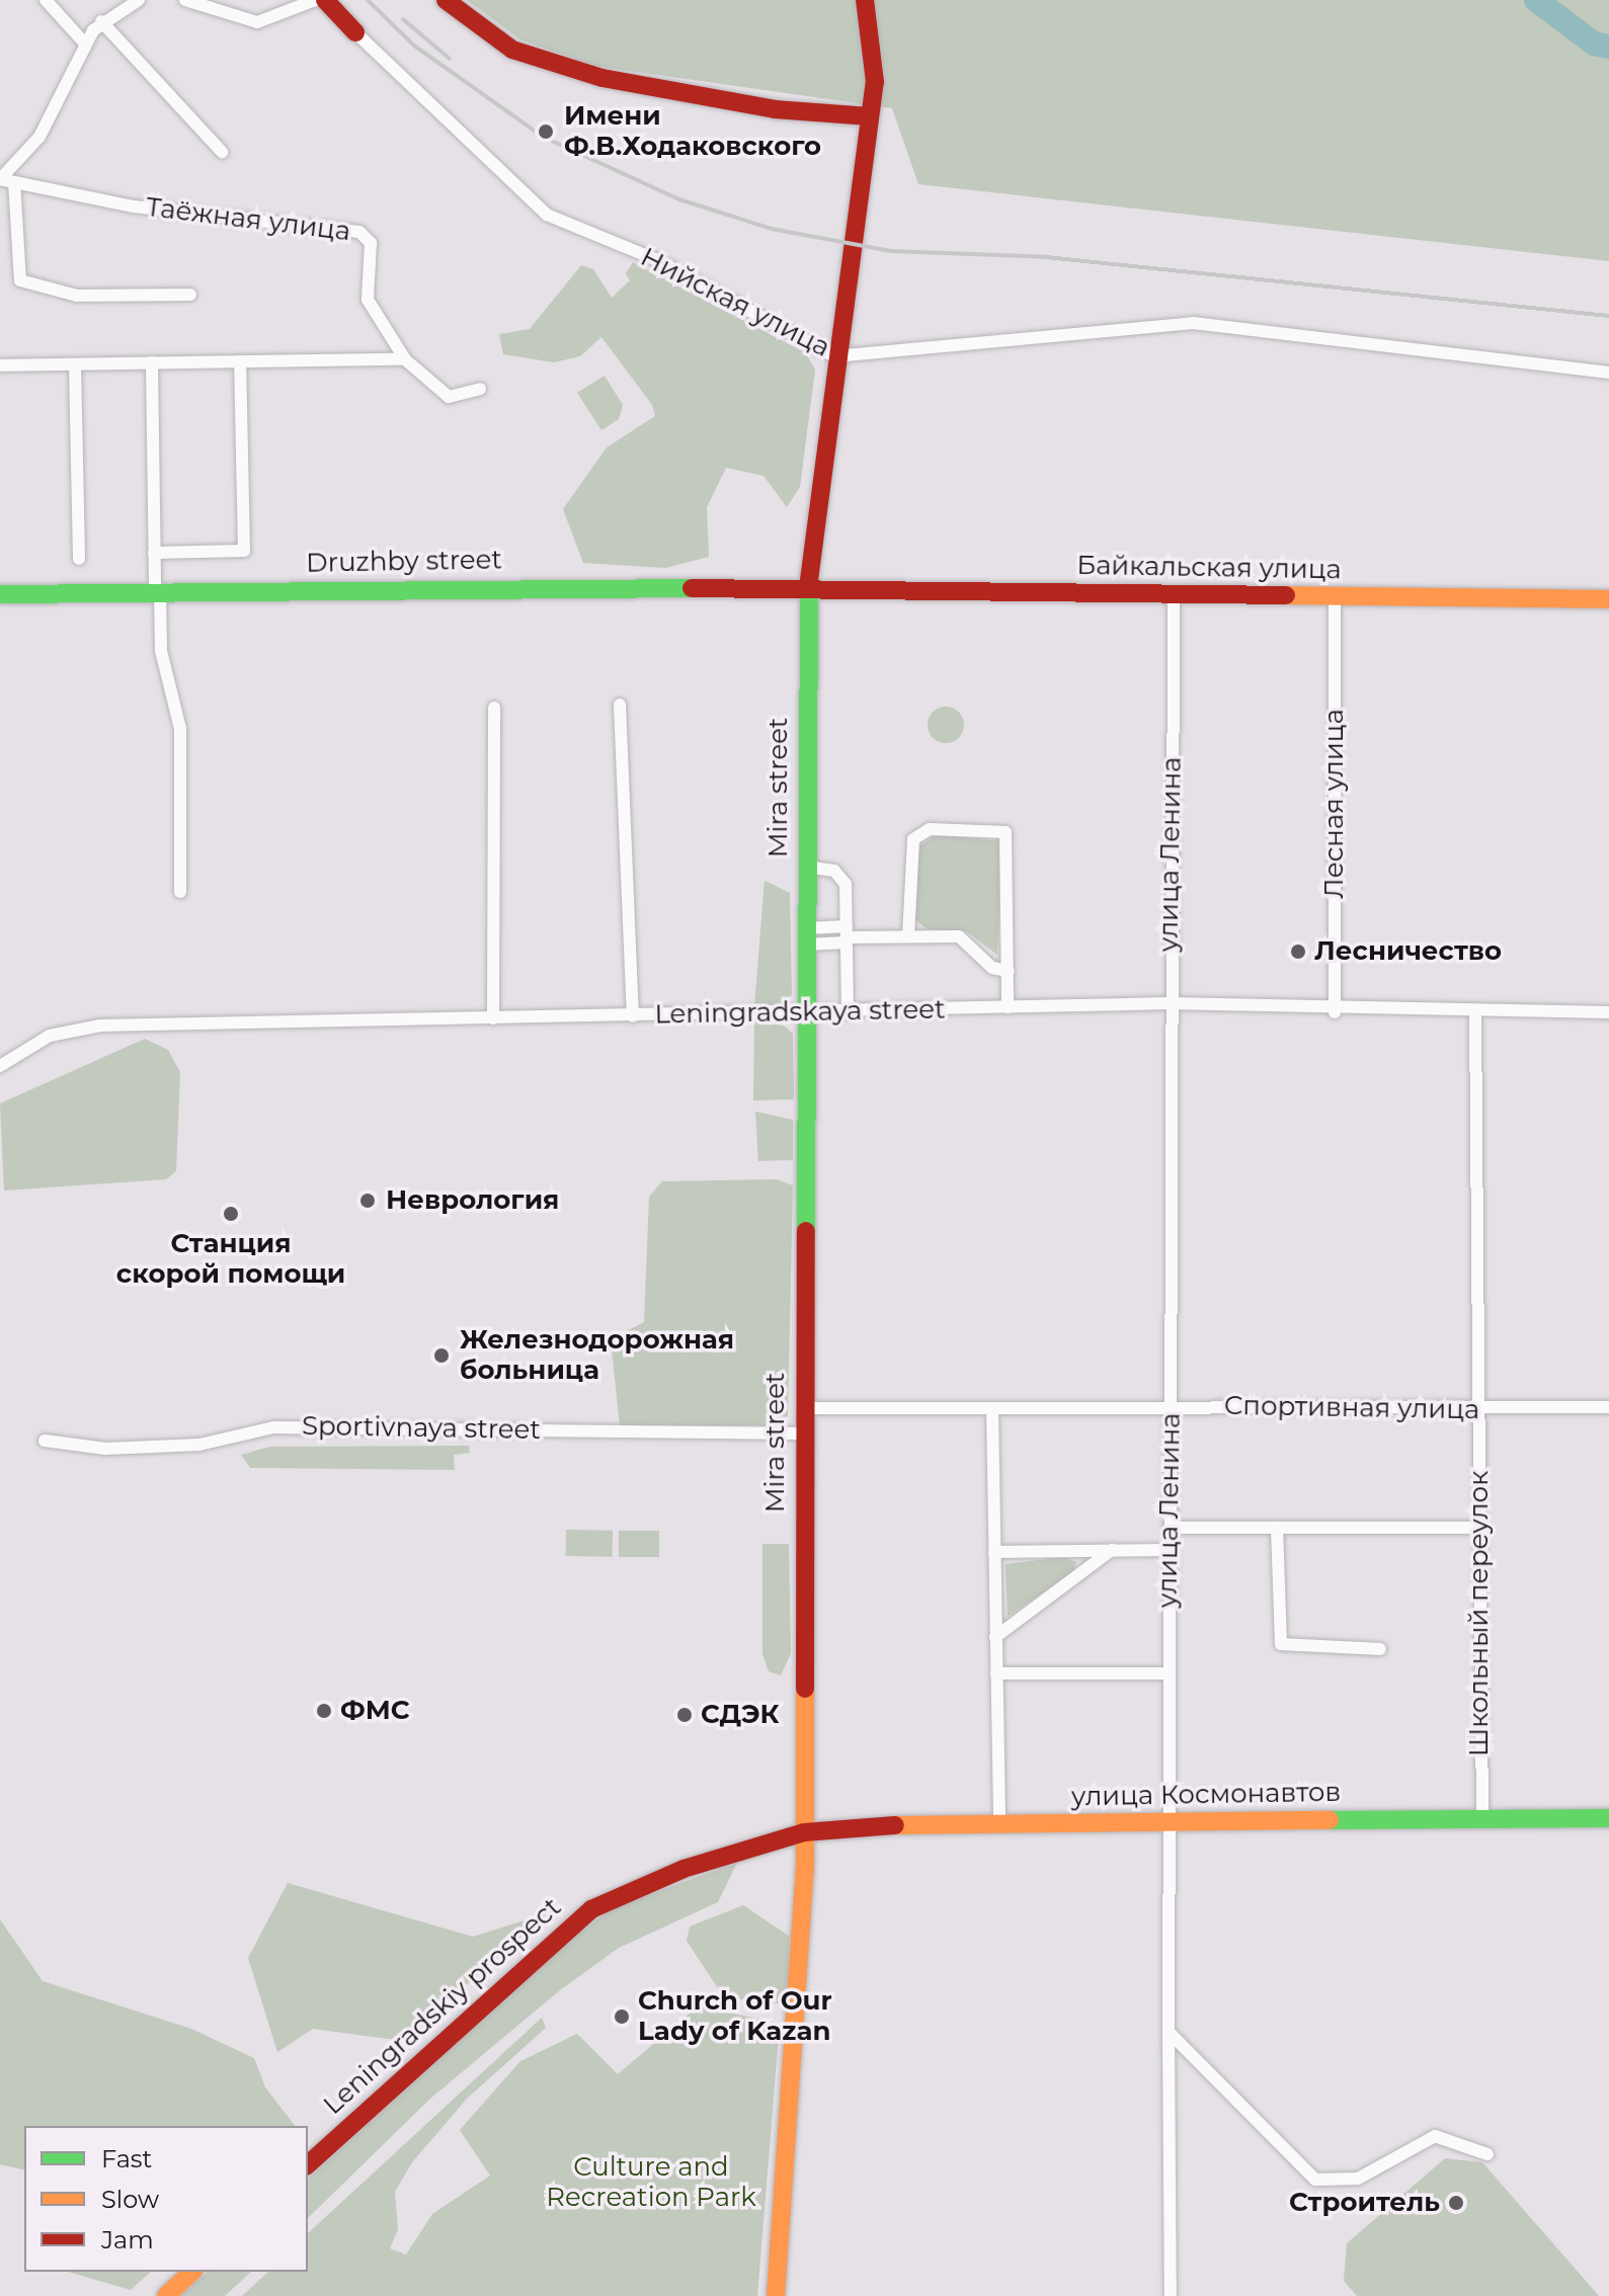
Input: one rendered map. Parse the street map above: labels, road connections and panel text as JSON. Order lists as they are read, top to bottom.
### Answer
{
  "streets": {
    "street": [
      "Таёжная улица",
      "Нийская улица",
      "Druzhby street",
      "Байкальская улица",
      "Mira street",
      "Лесная улица",
      "улица Ленина",
      "Leningradskaya street",
      "Спортивная улица",
      "Sportivnaya street",
      "Школьный переулок",
      "улица Космонавтов",
      "Leningradskiy prospect"
    ]
  },
  "crossings": [
    ["Нийская улица", "Mira street"],
    ["Druzhby street", "Байкальская улица"],
    ["Druzhby street", "Mira street"],
    ["Байкальская улица", "Mira street"],
    ["Байкальская улица", "Лесная улица"],
    ["Байкальская улица", "улица Ленина"],
    ["Mira street", "Leningradskaya street"],
    ["Mira street", "Спортивная улица"],
    ["Mira street", "Sportivnaya street"],
    ["Mira street", "улица Космонавтов"],
    ["Mira street", "Leningradskiy prospect"],
    ["Лесная улица", "Leningradskaya street"],
    ["улица Ленина", "Leningradskaya street"],
    ["улица Ленина", "Спортивная улица"],
    ["улица Ленина", "улица Космонавтов"],
    ["Leningradskaya street", "Школьный переулок"],
    ["Спортивная улица", "Школьный переулок"],
    ["Школьный переулок", "улица Космонавтов"],
    ["улица Космонавтов", "Leningradskiy prospect"]
  ],
  "parks": ["Culture and Recreation Park"],
  "places": [
    "Имени Ф.В.Ходаковского",
    "Лесничество",
    "Неврология",
    "Станция скорой помощи",
    "Железнодорожная больница",
    "ФМС",
    "СДЭК",
    "Church of Our Lady of Kazan",
    "Строитель"
  ],
  "legend": ["Fast", "Slow", "Jam"]
}
